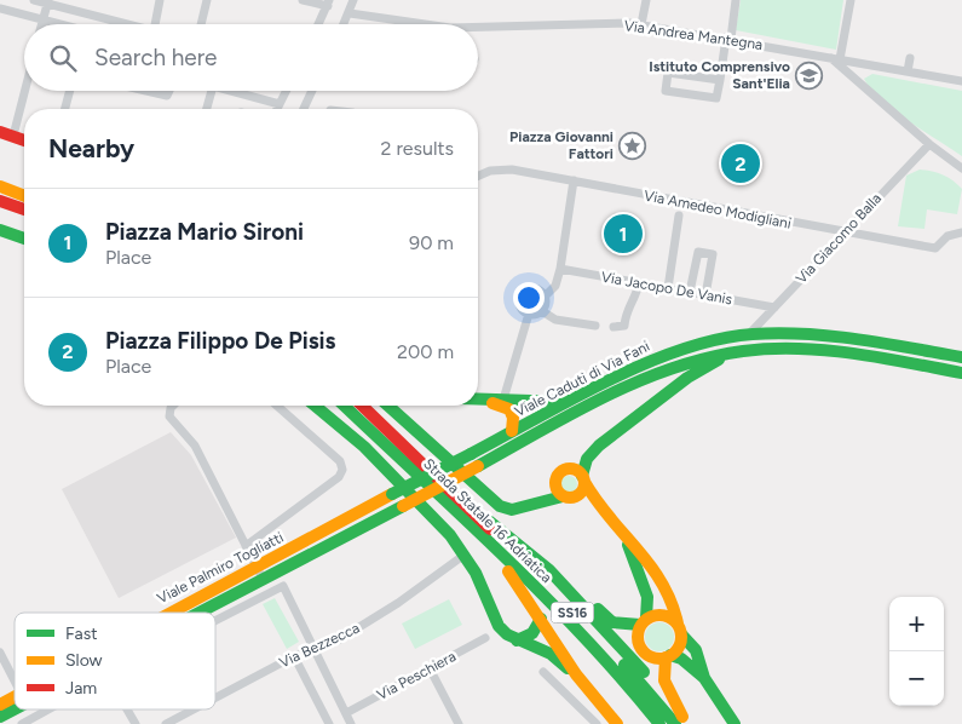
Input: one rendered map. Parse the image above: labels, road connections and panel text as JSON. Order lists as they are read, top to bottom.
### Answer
{
  "streets": {
    "main road": [
      "Viale Caduti di Via Fani",
      "Strada Statale 16 Adriatica",
      "Viale Palmiro Togliatti",
      "SS16"
    ],
    "street": [
      "Via Andrea Mantegna",
      "Via Amedeo Modigliani",
      "Via Giacomo Balla",
      "Via Jacopo De Vanis",
      "Via Bezzecca",
      "Via Peschiera"
    ]
  },
  "crossings": [
    ["Via Amedeo Modigliani", "Via Giacomo Balla"],
    ["Via Giacomo Balla", "Via Jacopo De Vanis"],
    ["Via Giacomo Balla", "Viale Caduti di Via Fani"],
    ["Viale Caduti di Via Fani", "Viale Palmiro Togliatti"]
  ],
  "places": {
    "school or university": ["Istituto Comprensivo Sant'Elia"],
    "place": ["Piazza Giovanni Fattori"]
  },
  "legend": ["Fast", "Slow", "Jam"],
  "page": {
    "search": "Search here",
    "heading": ["Nearby", "2 results"],
    "pins": ["2", "1"],
    "list": [
      {
        "mark": "1",
        "name": "Piazza Mario Sironi",
        "note": "Place",
        "value": "90 m"
      },
      {
        "mark": "2",
        "name": "Piazza Filippo De Pisis",
        "note": "Place",
        "value": "200 m"
      }
    ],
    "map_buttons": ["+", "−"]
  }
}
